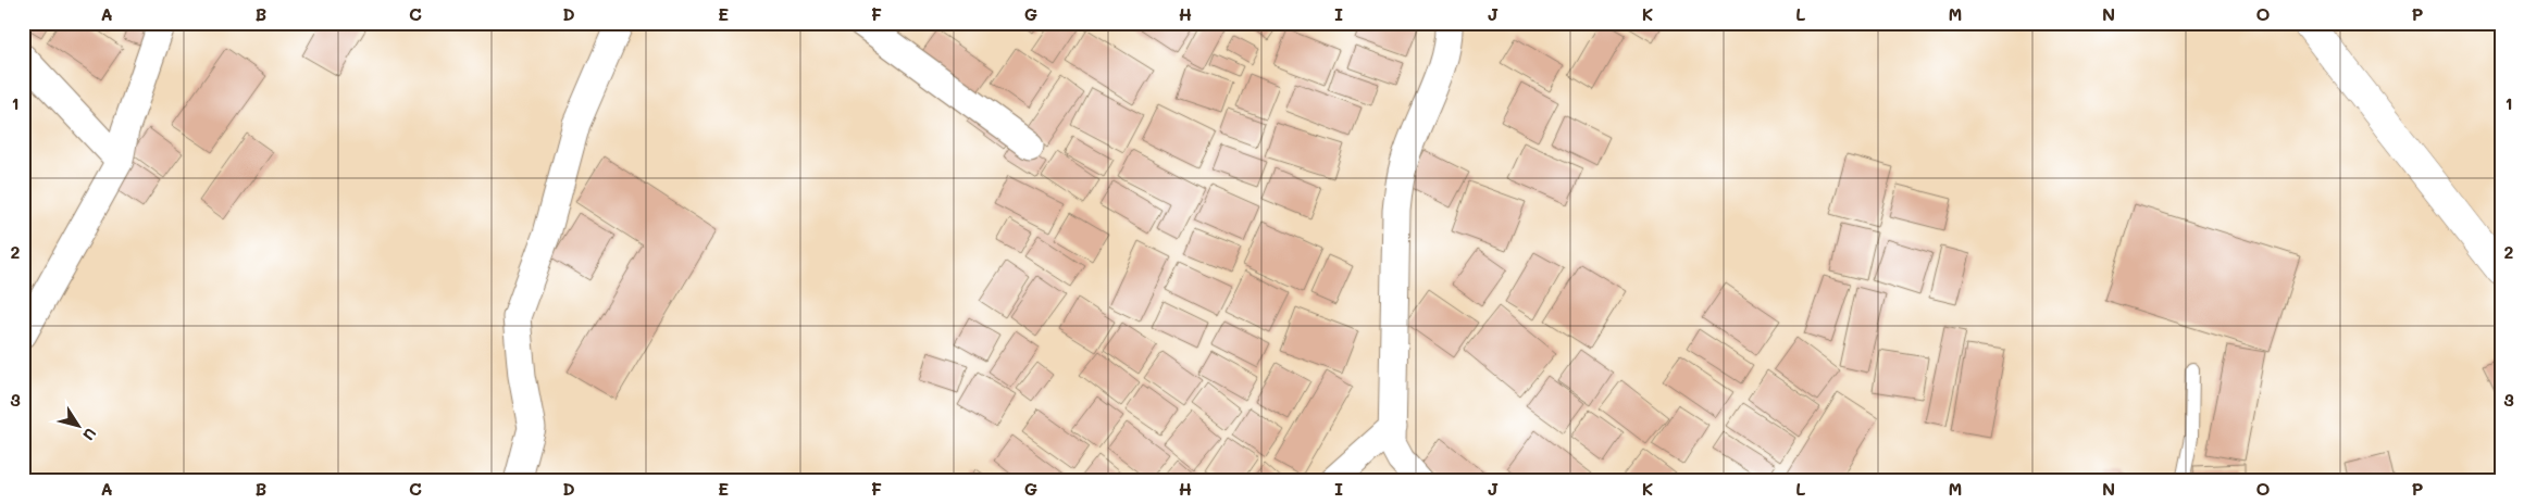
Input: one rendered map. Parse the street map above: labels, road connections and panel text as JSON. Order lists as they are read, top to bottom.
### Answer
{
  "north": "bottom right",
  "grid": {
    "columns": [
      "A",
      "B",
      "C",
      "D",
      "E",
      "F",
      "G",
      "H",
      "I",
      "J",
      "K",
      "L",
      "M",
      "N",
      "O",
      "P"
    ],
    "rows": ["1", "2", "3"]
  }
}
